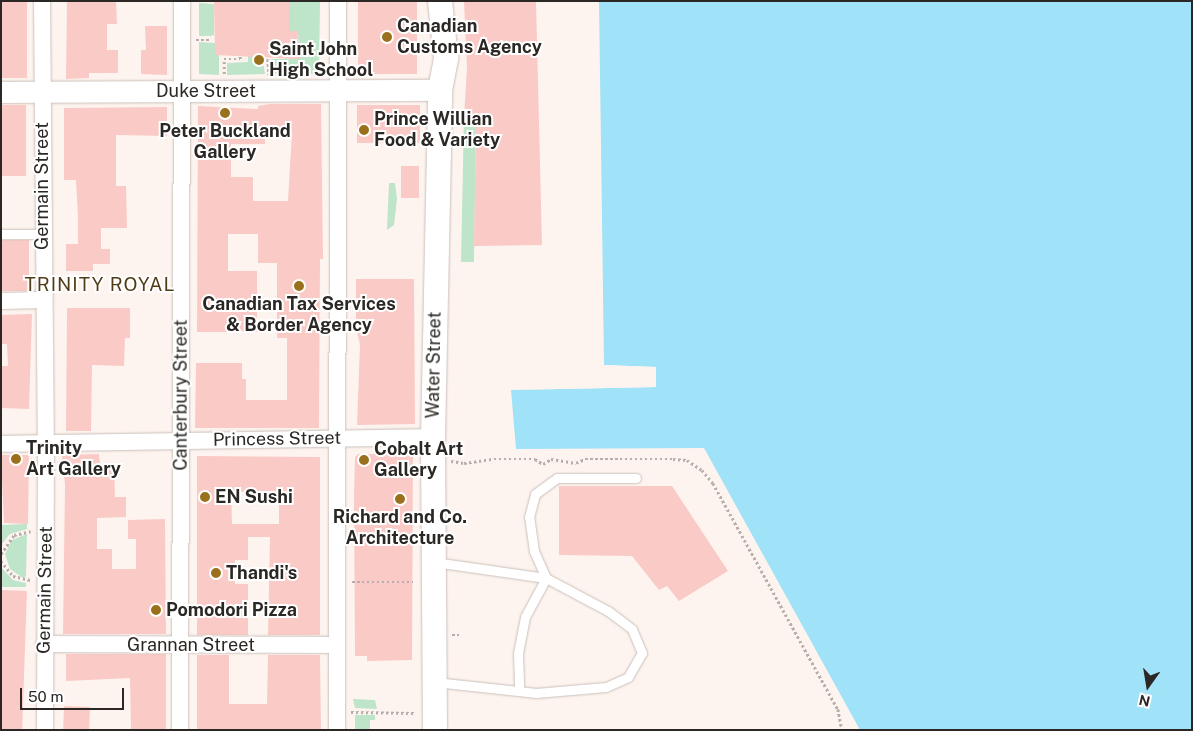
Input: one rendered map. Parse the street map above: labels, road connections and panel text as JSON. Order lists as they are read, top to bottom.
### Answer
{
  "streets": {
    "main road": ["Water Street"],
    "street": [
      "Duke Street",
      "Germain Street",
      "Canterbury Street",
      "Princess Street",
      "Grannan Street"
    ]
  },
  "crossings": [
    ["Duke Street", "Germain Street"],
    ["Duke Street", "Water Street"],
    ["Duke Street", "Canterbury Street"],
    ["Germain Street", "Princess Street"],
    ["Germain Street", "Grannan Street"],
    ["Water Street", "Princess Street"],
    ["Canterbury Street", "Princess Street"],
    ["Canterbury Street", "Grannan Street"]
  ],
  "districts": ["TRINITY ROYAL"],
  "places": [
    "Canadian Customs Agency",
    "Saint John High School",
    "Peter Buckland Gallery",
    "Prince Willian Food & Variety",
    "Canadian Tax Services & Border Agency",
    "Trinity Art Gallery",
    "Cobalt Art Gallery",
    "EN Sushi",
    "Richard and Co. Architecture",
    "Thandi's",
    "Pomodori Pizza"
  ],
  "scale_bar": "50 m",
  "north": "bottom"
}
